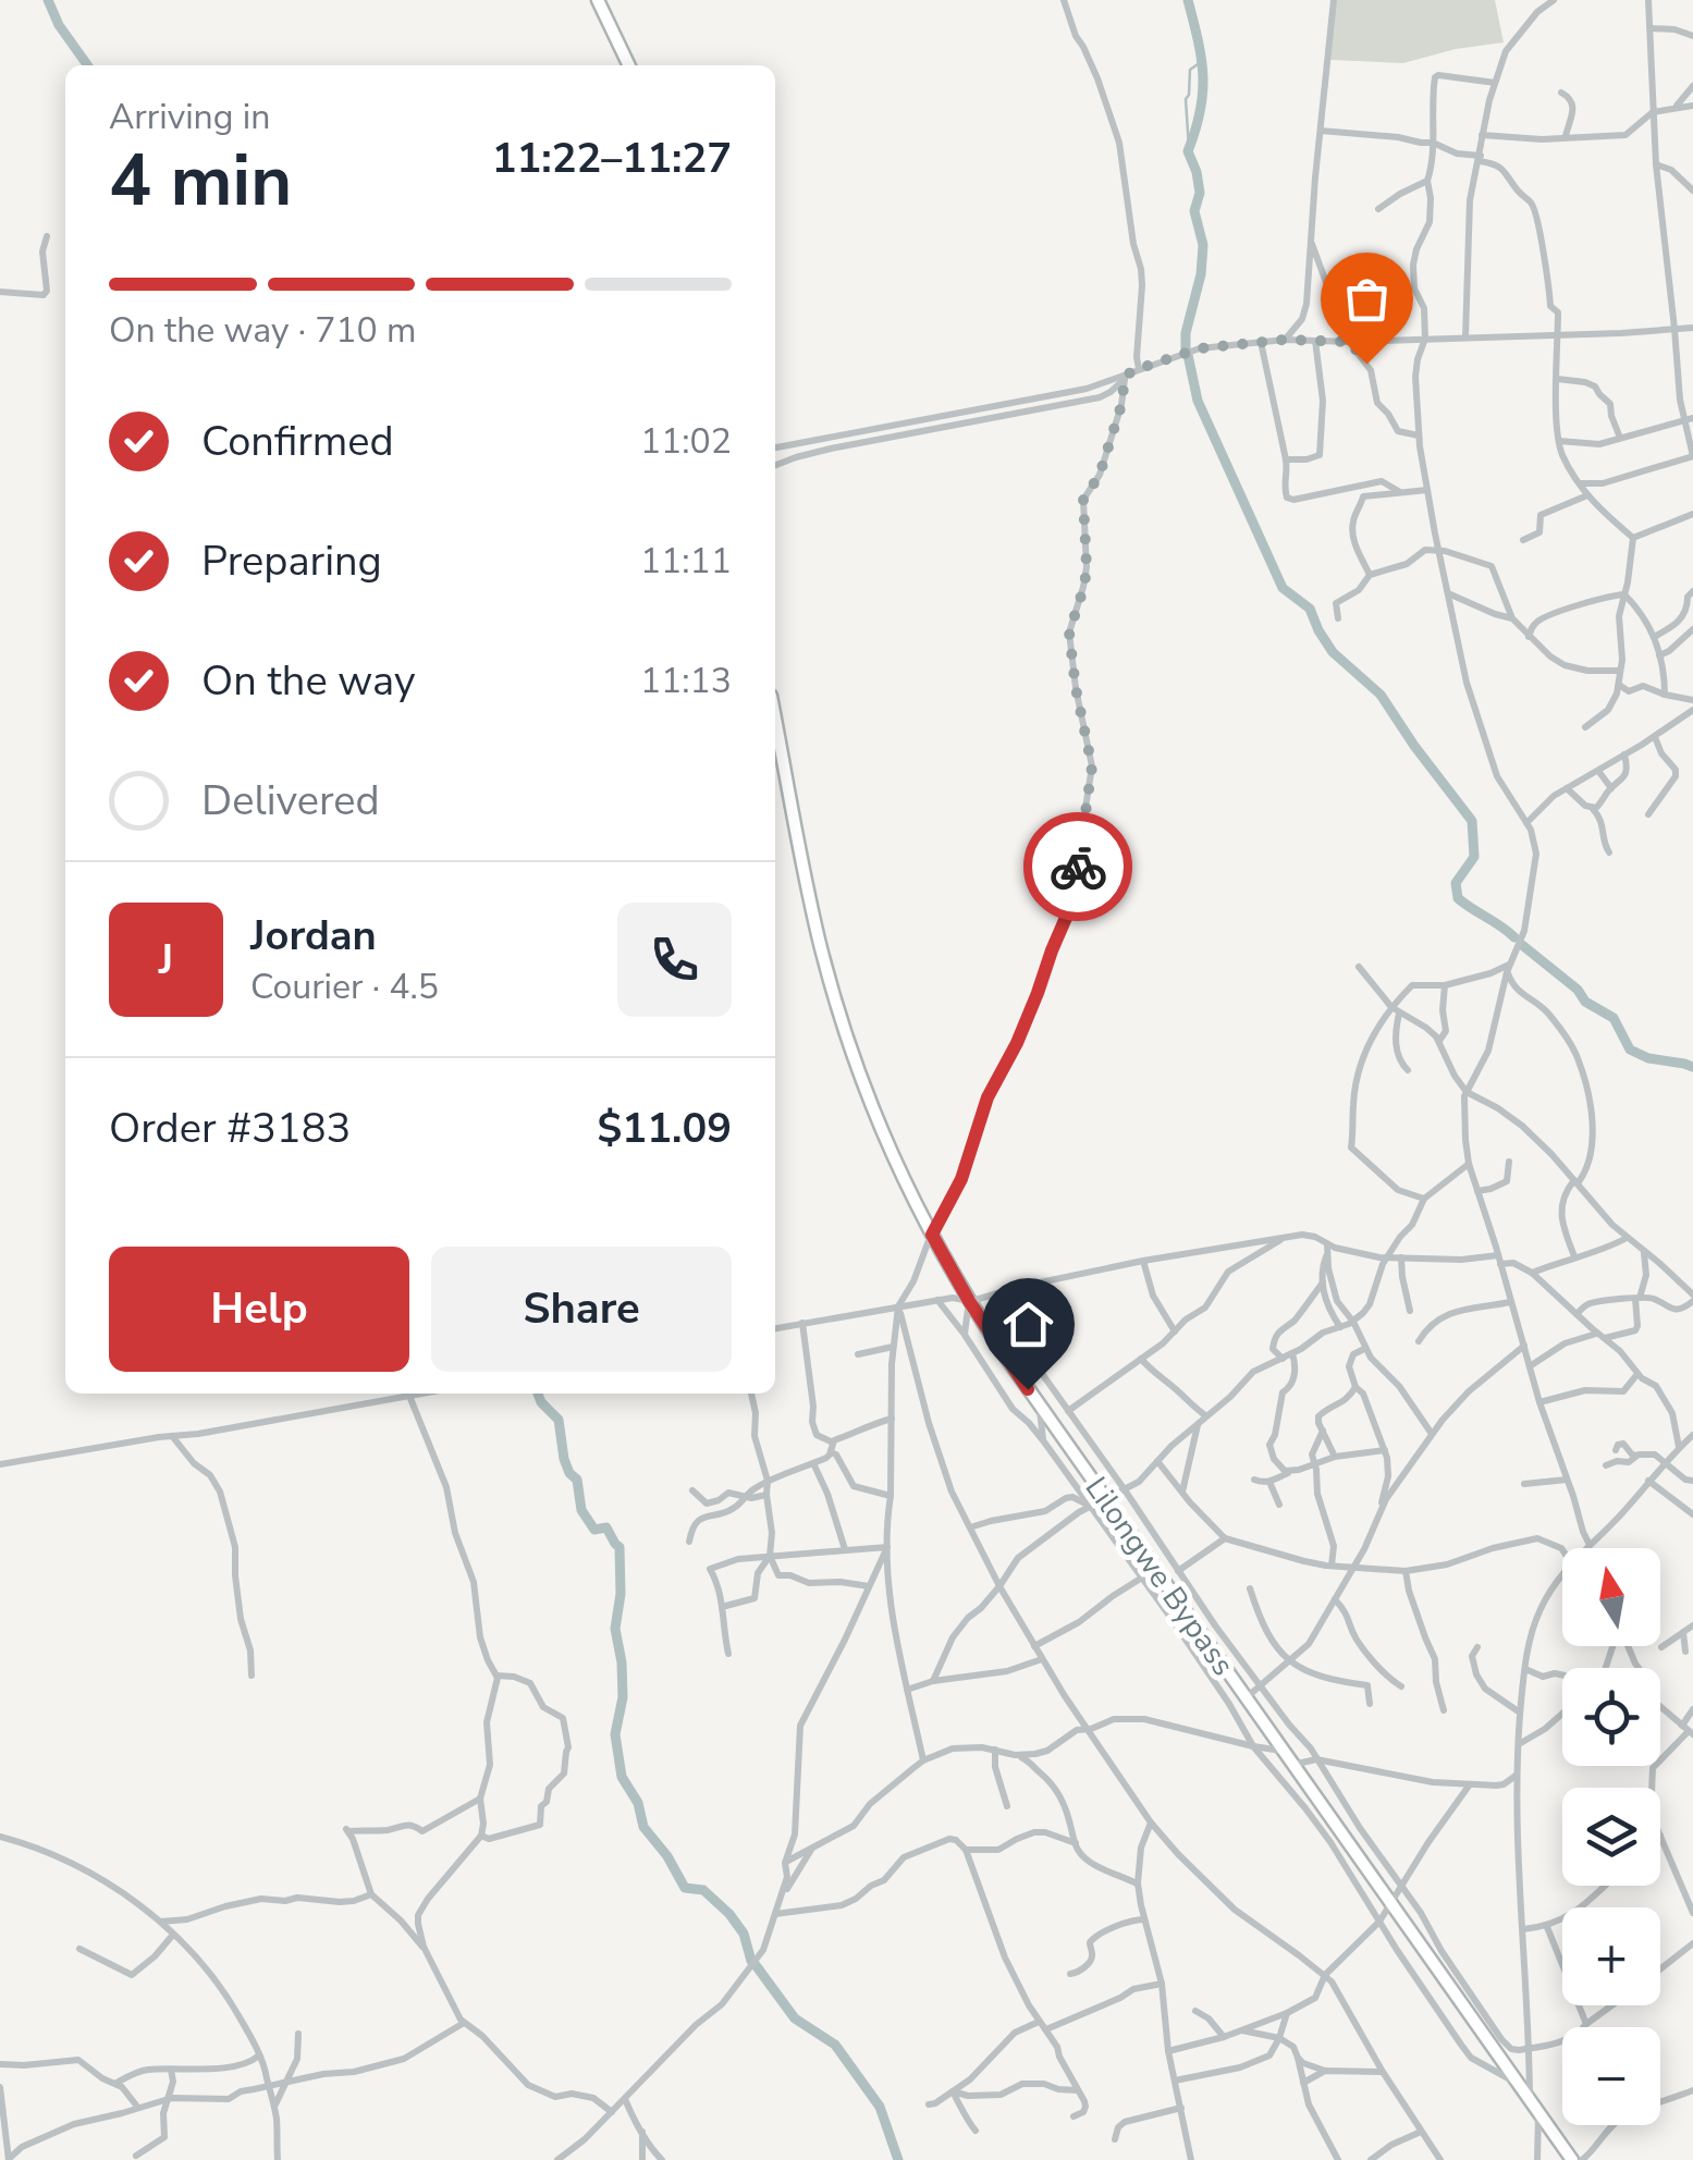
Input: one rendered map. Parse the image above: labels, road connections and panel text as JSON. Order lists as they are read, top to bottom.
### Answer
{
  "streets": {
    "main road": ["Lilongwe Bypass"]
  },
  "north": "top",
  "page": {
    "heading": ["4 min", "Arriving in", "11:22–11:27"],
    "panel": [
      "Jordan",
      "Courier · 4.5",
      "Order #3183",
      "$11.09"
    ],
    "bar": "On the way · 710 m",
    "list": [
      ["Confirmed", "11:02"],
      ["Preparing", "11:11"],
      ["On the way", "11:13"],
      "Delivered"
    ],
    "round": "J",
    "buttons": ["Help", "Share"],
    "map_buttons": ["+", "−"]
  }
}
